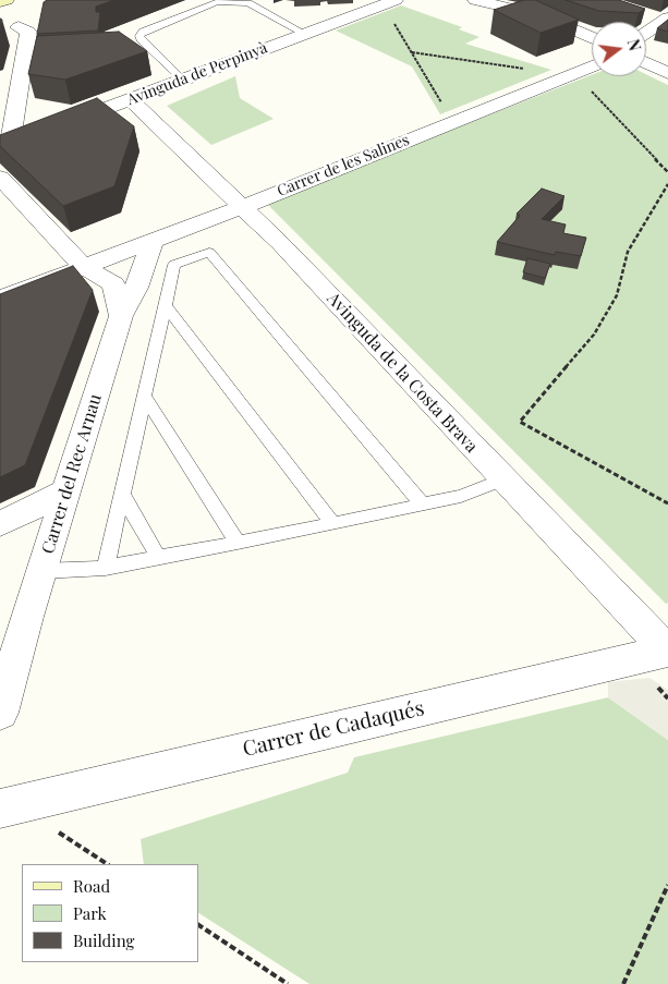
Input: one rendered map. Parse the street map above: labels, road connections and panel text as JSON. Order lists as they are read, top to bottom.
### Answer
{
  "streets": {
    "street": [
      "Avinguda de Perpinyà",
      "Carrer de les Salines",
      "Avinguda de la Costa Brava",
      "Carrer del Rec Arnau",
      "Carrer de Cadaqués"
    ]
  },
  "crossings": [
    ["Avinguda de Perpinyà", "Avinguda de la Costa Brava"],
    ["Carrer de les Salines", "Avinguda de la Costa Brava"],
    ["Carrer de les Salines", "Carrer del Rec Arnau"],
    ["Avinguda de la Costa Brava", "Carrer de Cadaqués"]
  ],
  "legend": ["Road", "Park", "Building"],
  "north": "right"
}
